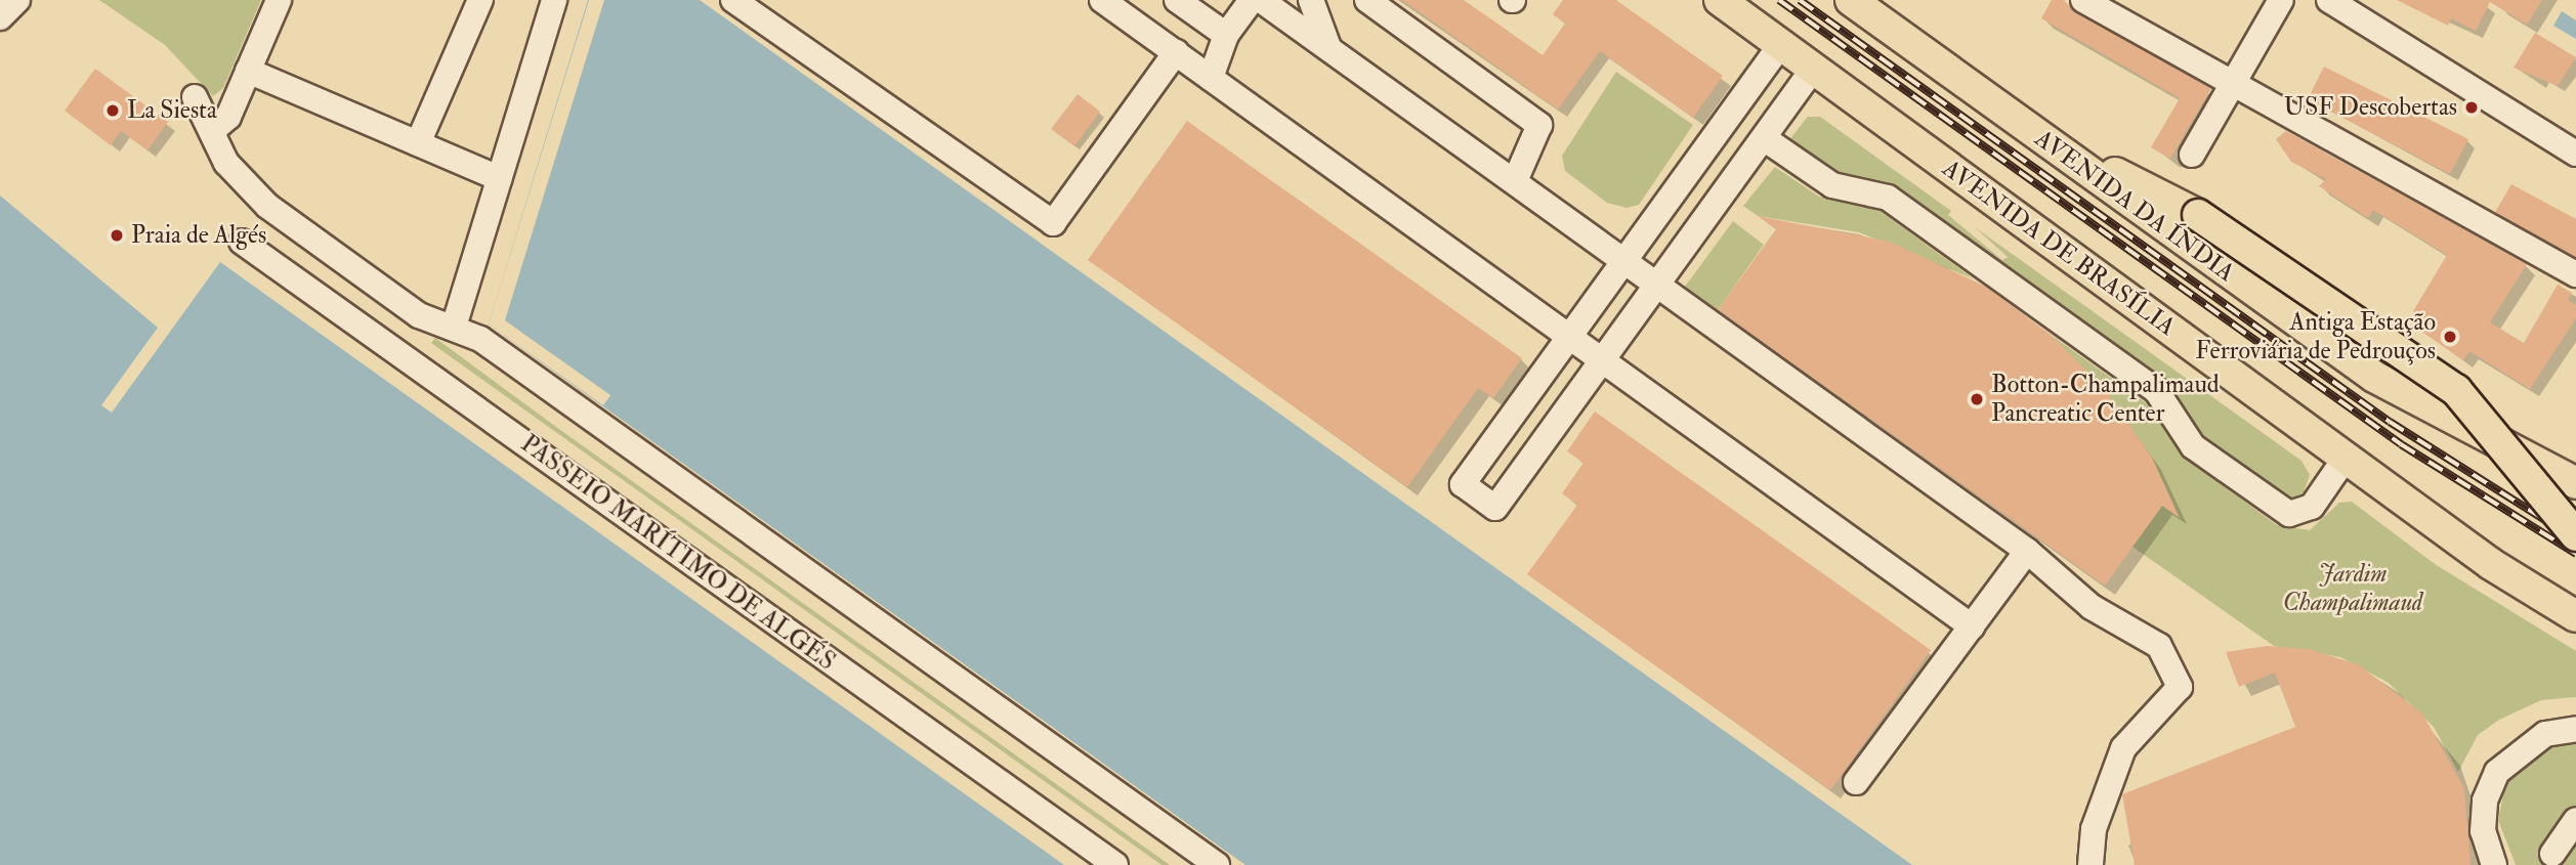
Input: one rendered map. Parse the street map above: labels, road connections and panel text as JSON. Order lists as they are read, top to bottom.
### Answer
{
  "streets": {
    "main road": ["AVENIDA DA ÍNDIA", "AVENIDA DE BRASÍLIA"],
    "street": ["PASSEIO MARÍTIMO DE ALGÉS"]
  },
  "parks": ["Jardim Champalimaud"],
  "places": [
    "USF Descobertas",
    "La Siesta",
    "Praia de Algés",
    "Antiga Estação Ferroviária de Pedrouços",
    "Botton-Champalimaud Pancreatic Center"
  ]
}
